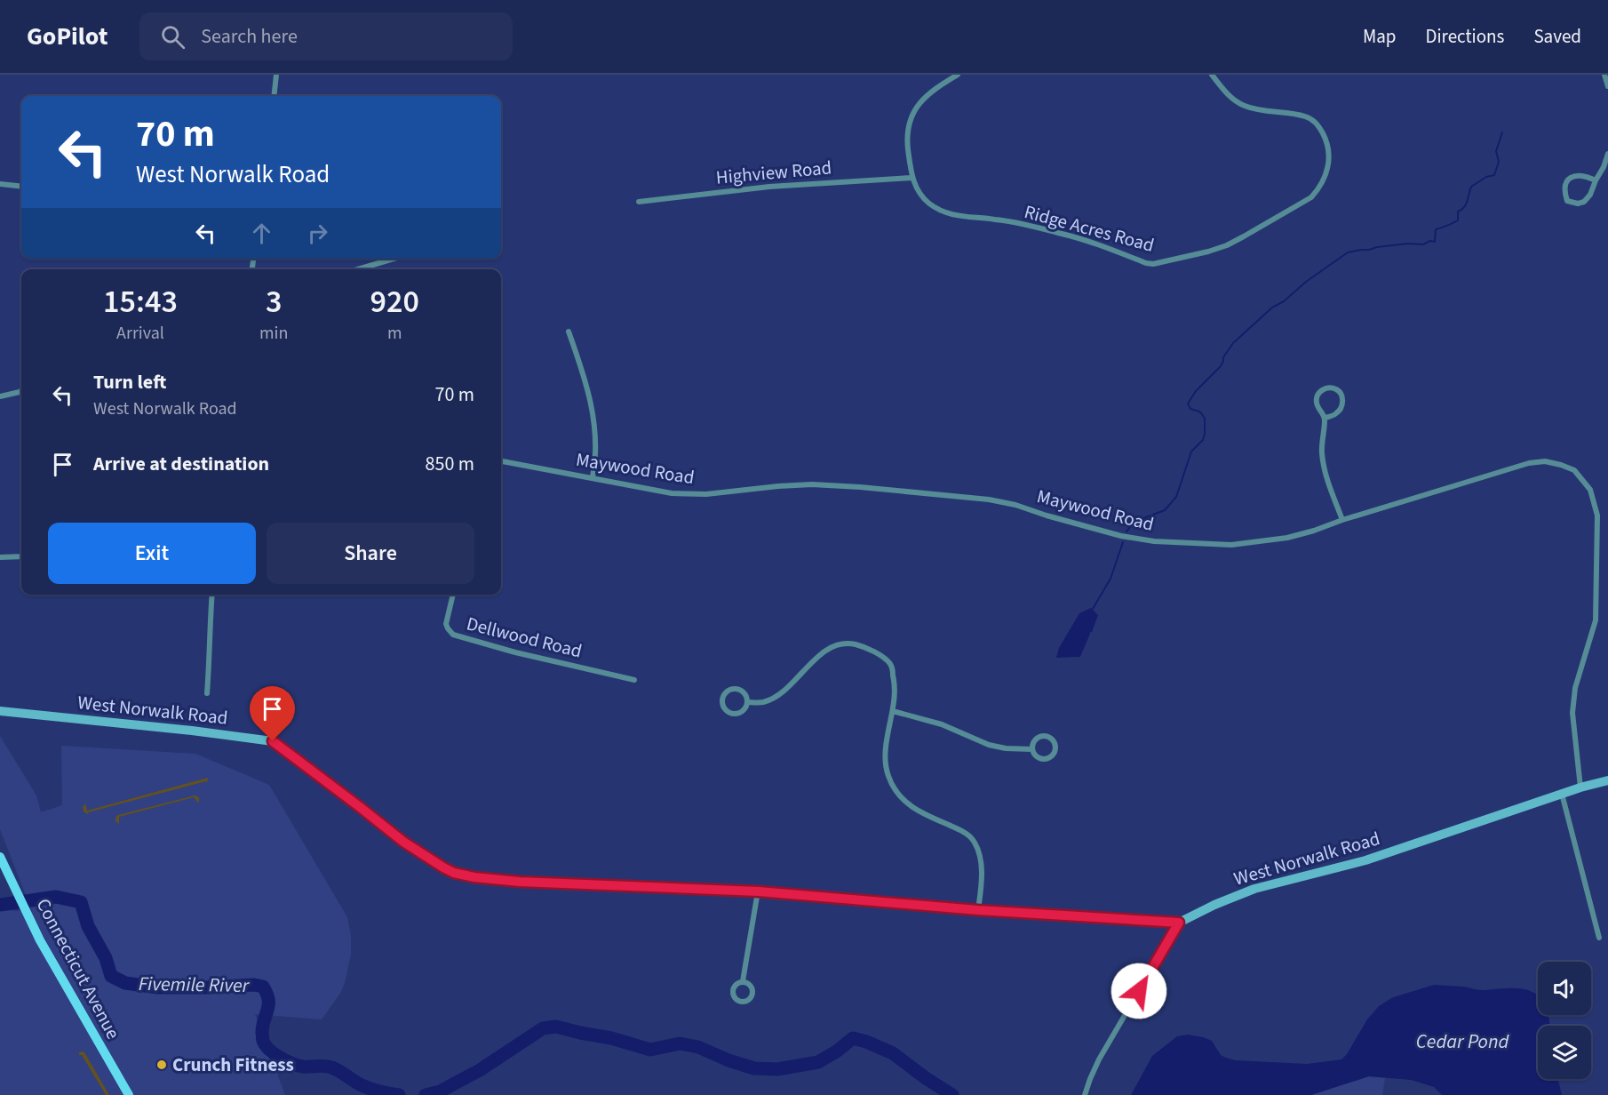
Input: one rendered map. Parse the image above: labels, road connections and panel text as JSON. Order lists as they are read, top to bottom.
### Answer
{
  "streets": {
    "main road": ["West Norwalk Road", "Connecticut Avenue"],
    "street": [
      "Highview Road",
      "Ridge Acres Road",
      "Maywood Road",
      "Dellwood Road"
    ]
  },
  "crossings": [
    ["Highview Road", "Ridge Acres Road"],
    ["Maywood Road", "West Norwalk Road"]
  ],
  "water": ["Fivemile River", "Cedar Pond"],
  "places": ["Crunch Fitness"],
  "page": {
    "header": "GoPilot",
    "search": "Search here",
    "nav": ["Map", "Directions", "Saved"],
    "turn": ["70 m", "West Norwalk Road"],
    "eta": [
      "15:43",
      "Arrival",
      "3",
      "min",
      "920",
      "m"
    ],
    "list": [
      {
        "name": "Turn left",
        "note": "West Norwalk Road",
        "value": "70 m"
      },
      {
        "name": "Arrive at destination",
        "value": "850 m"
      }
    ],
    "buttons": ["Exit", "Share"]
  }
}
